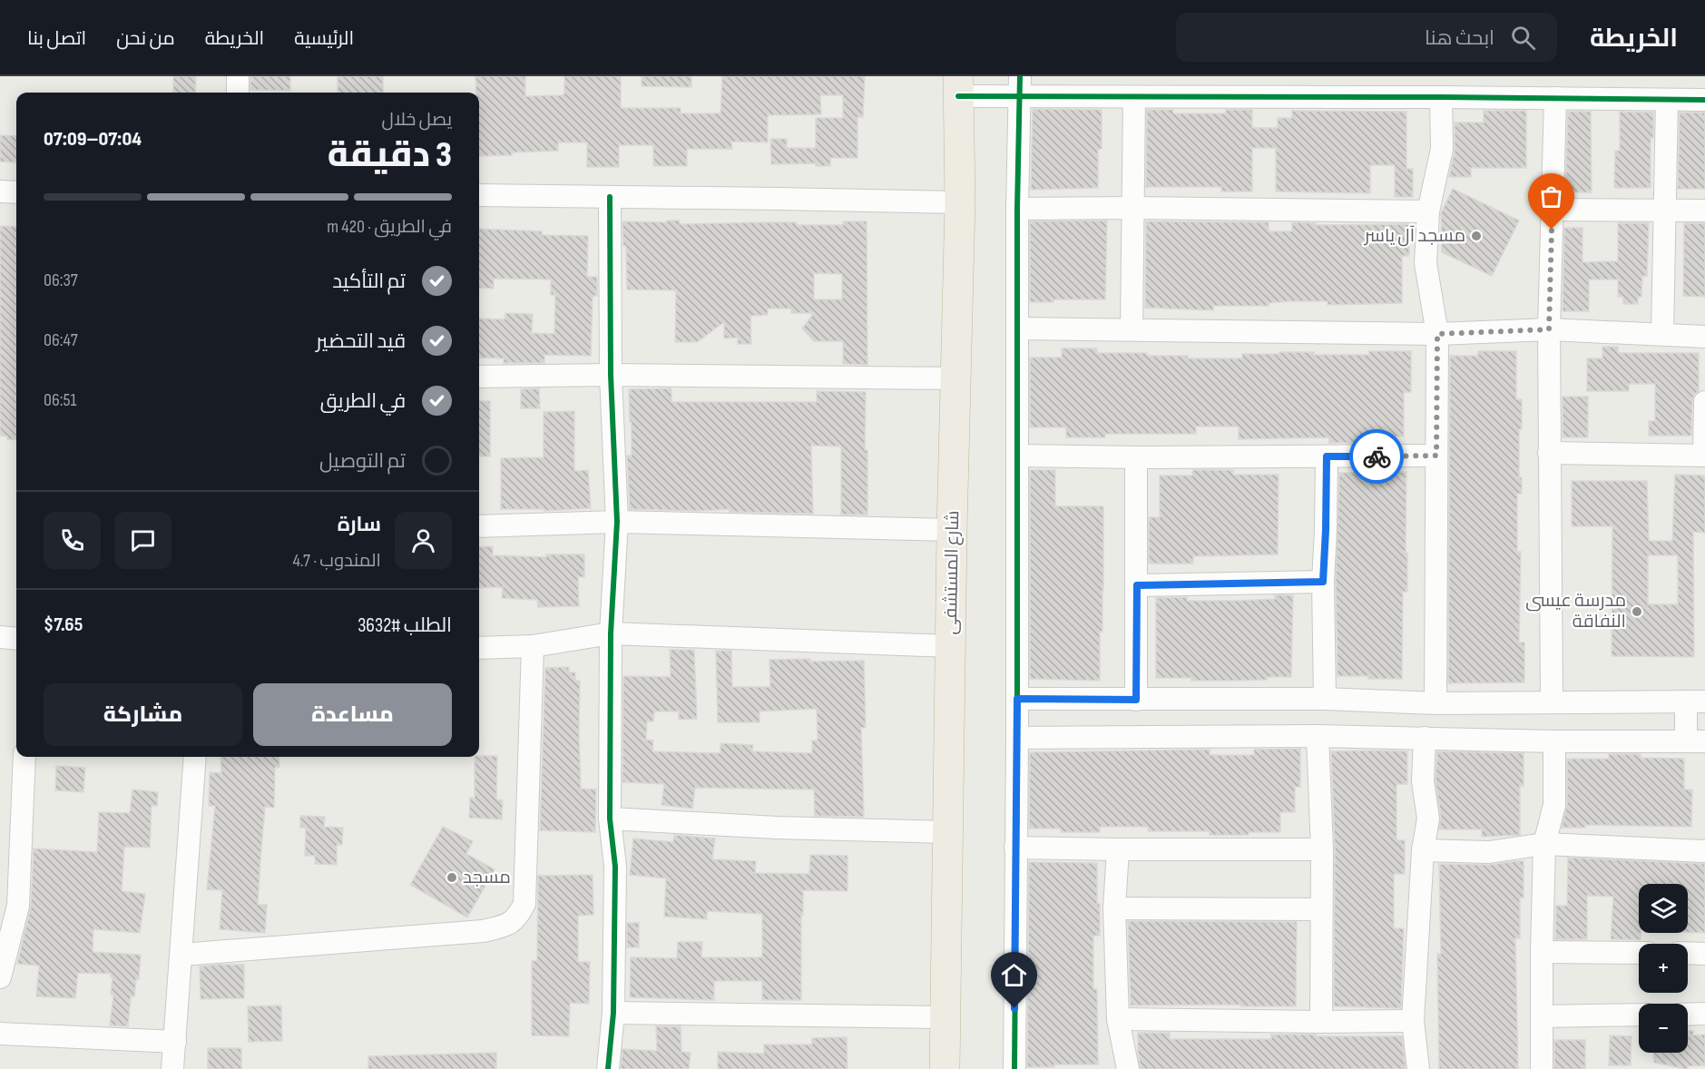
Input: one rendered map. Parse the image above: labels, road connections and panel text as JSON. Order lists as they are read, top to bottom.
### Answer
{
  "streets": {
    "highway": ["شارع المستشفى"]
  },
  "places": ["مسجد آل ياسر", "مدرسة عيسى النفاقة", "مسجد"],
  "page": {
    "header": "الخريطة",
    "search": "ابحث هنا",
    "nav": [
      "الرئيسية",
      "الخريطة",
      "من نحن",
      "اتصل بنا"
    ],
    "heading": ["3 دقيقة", "يصل خلال", "07:04–07:09"],
    "panel": [
      "سارة",
      "المندوب · 4.7",
      "الطلب #3632",
      "$7.65"
    ],
    "bar": "في الطريق · 420 m",
    "list": [
      ["تم التأكيد", "06:37"],
      ["قيد التحضير", "06:47"],
      ["في الطريق", "06:51"],
      "تم التوصيل"
    ],
    "buttons": ["مساعدة", "مشاركة"],
    "map_buttons": ["+", "−"]
  }
}
